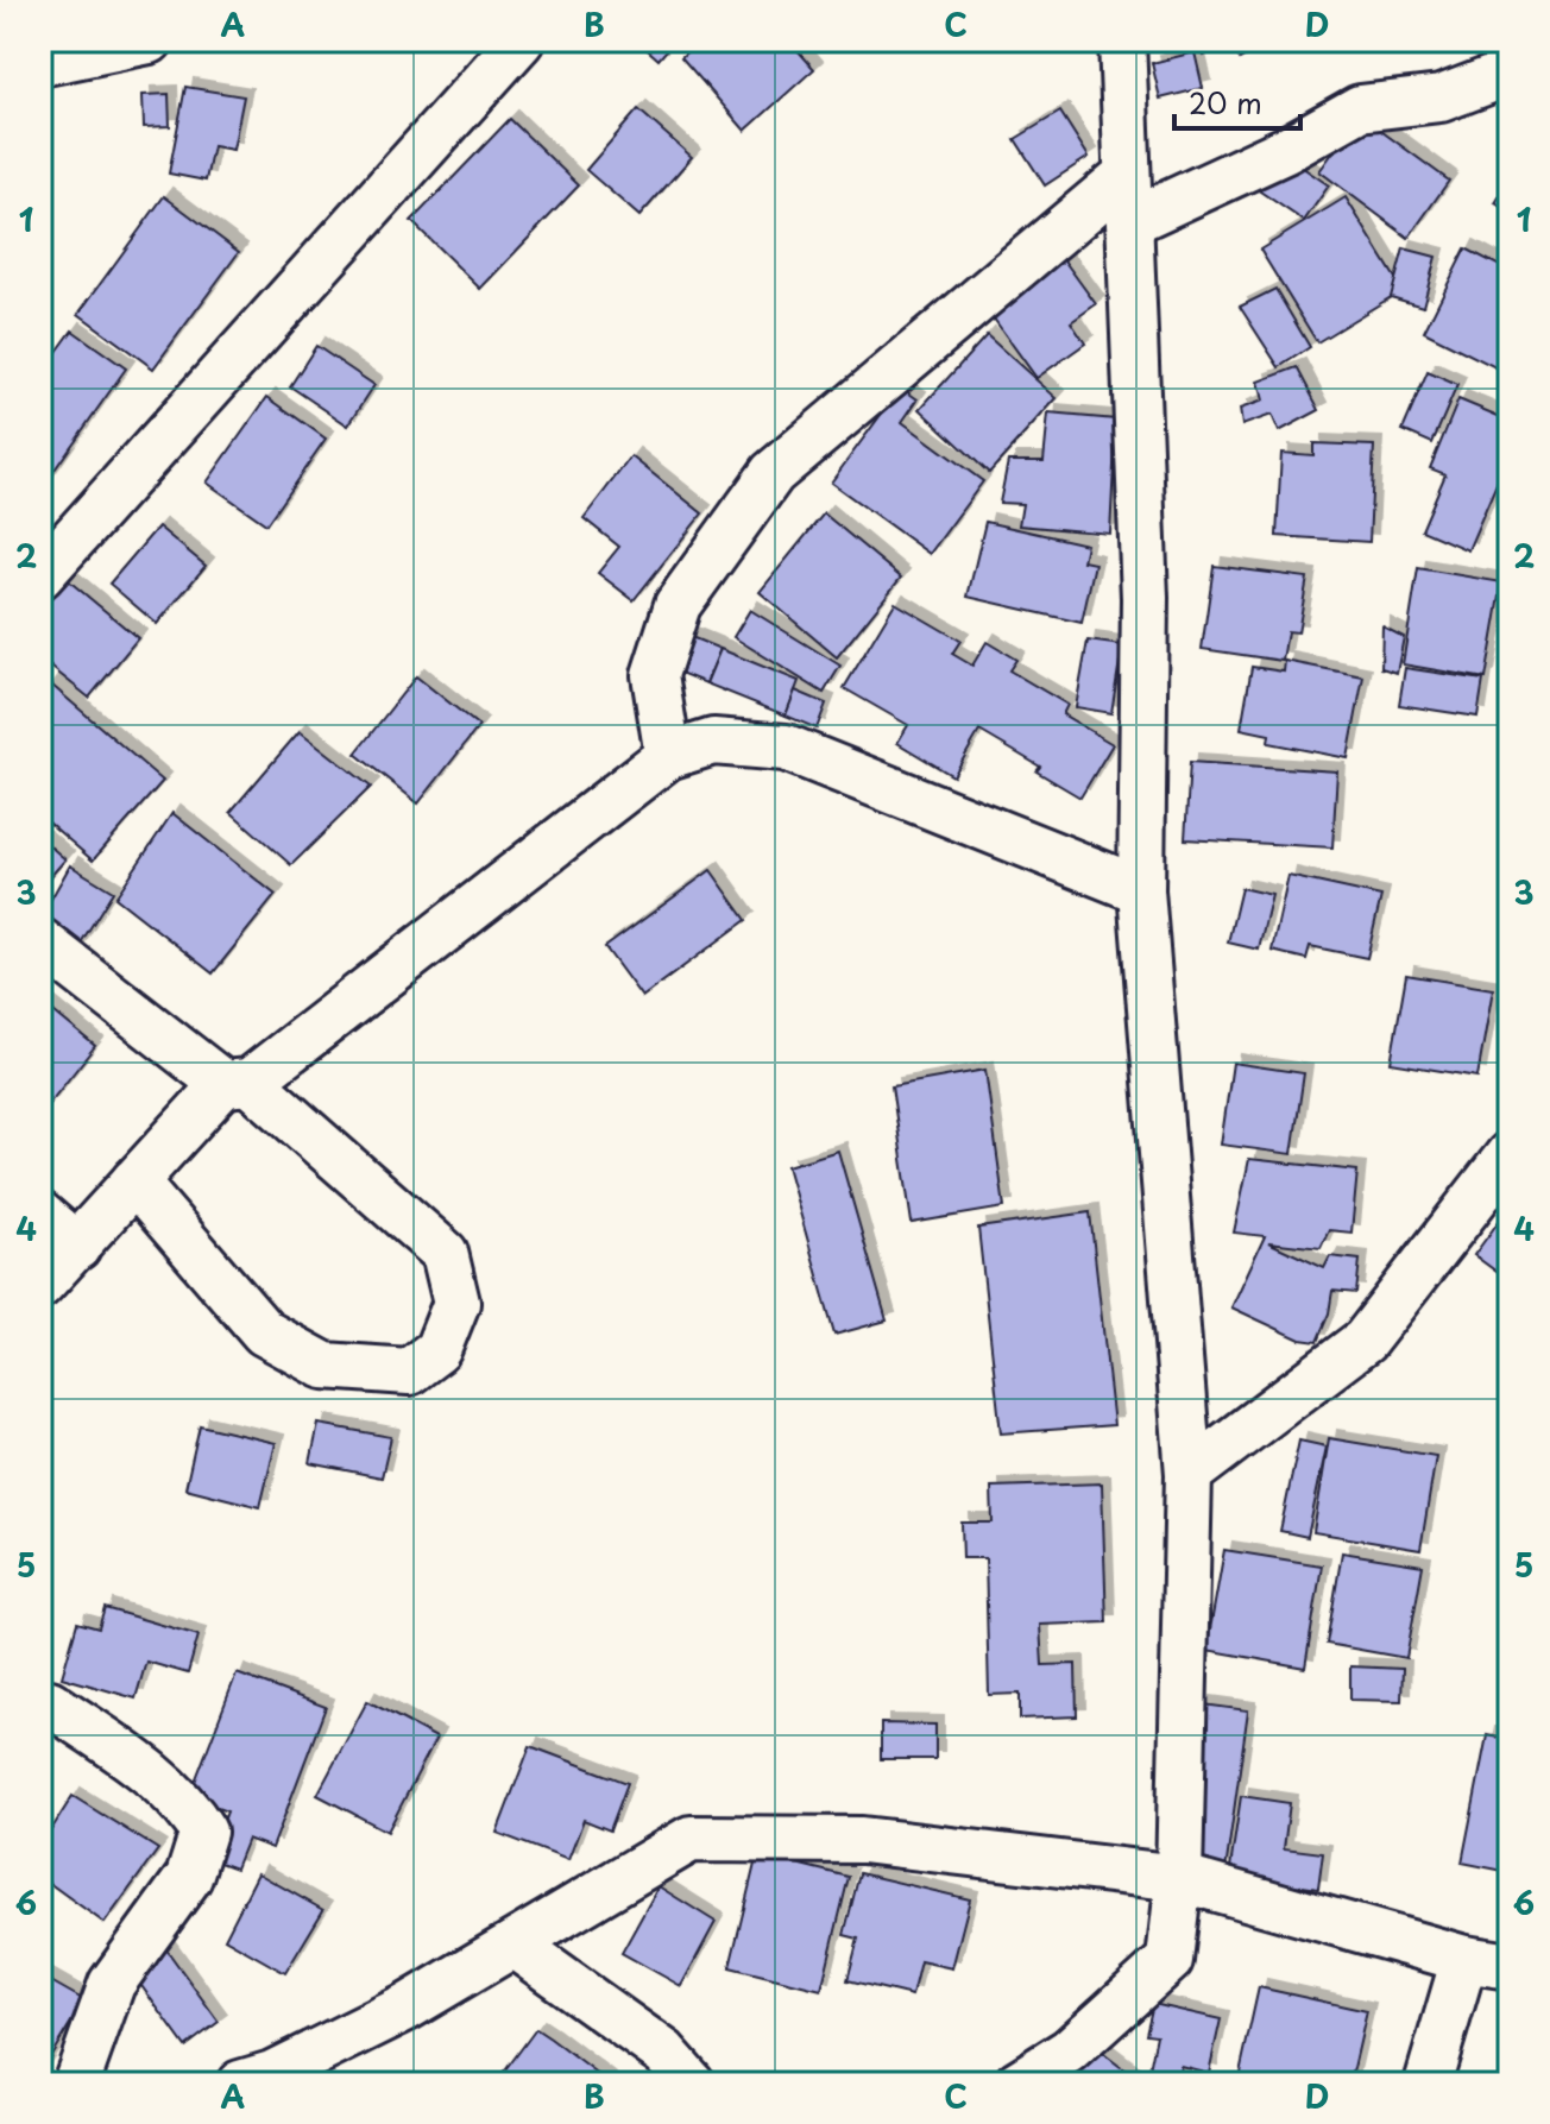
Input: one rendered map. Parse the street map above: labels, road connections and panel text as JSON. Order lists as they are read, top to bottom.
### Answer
{
  "scale_bar": "20 m",
  "grid": {
    "columns": [
      "A",
      "B",
      "C",
      "D"
    ],
    "rows": [
      "1",
      "2",
      "3",
      "4",
      "5",
      "6"
    ]
  }
}
